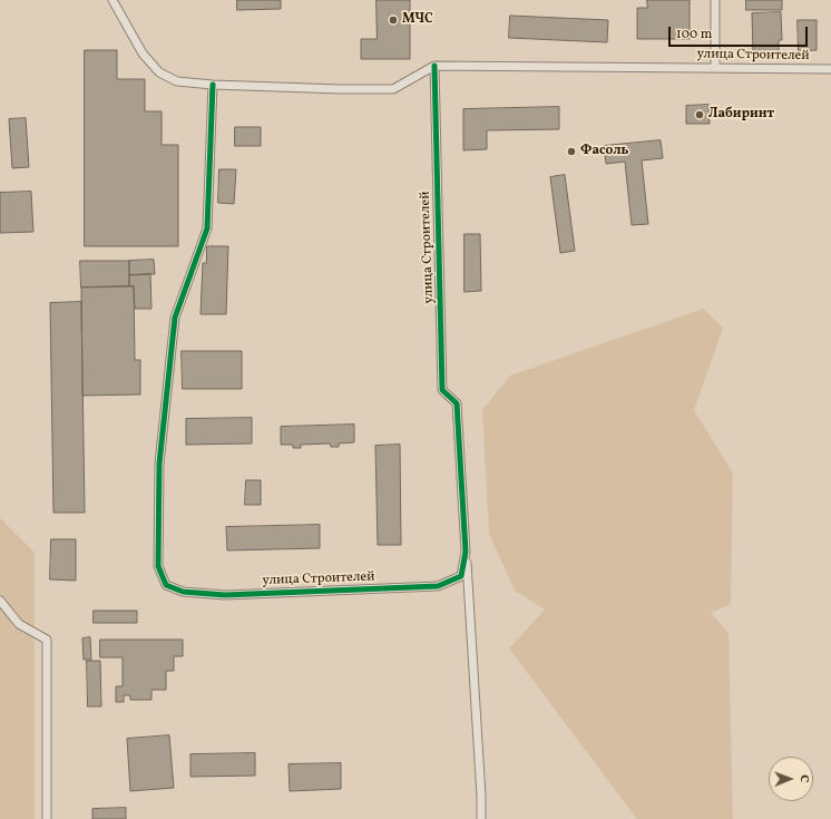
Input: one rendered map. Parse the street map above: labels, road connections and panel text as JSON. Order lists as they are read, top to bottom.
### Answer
{
  "streets": {
    "street": ["улица Строителей"]
  },
  "places": ["МЧС", "Лабиринт", "Фасоль"],
  "scale_bar": "100 m",
  "north": "right"
}
